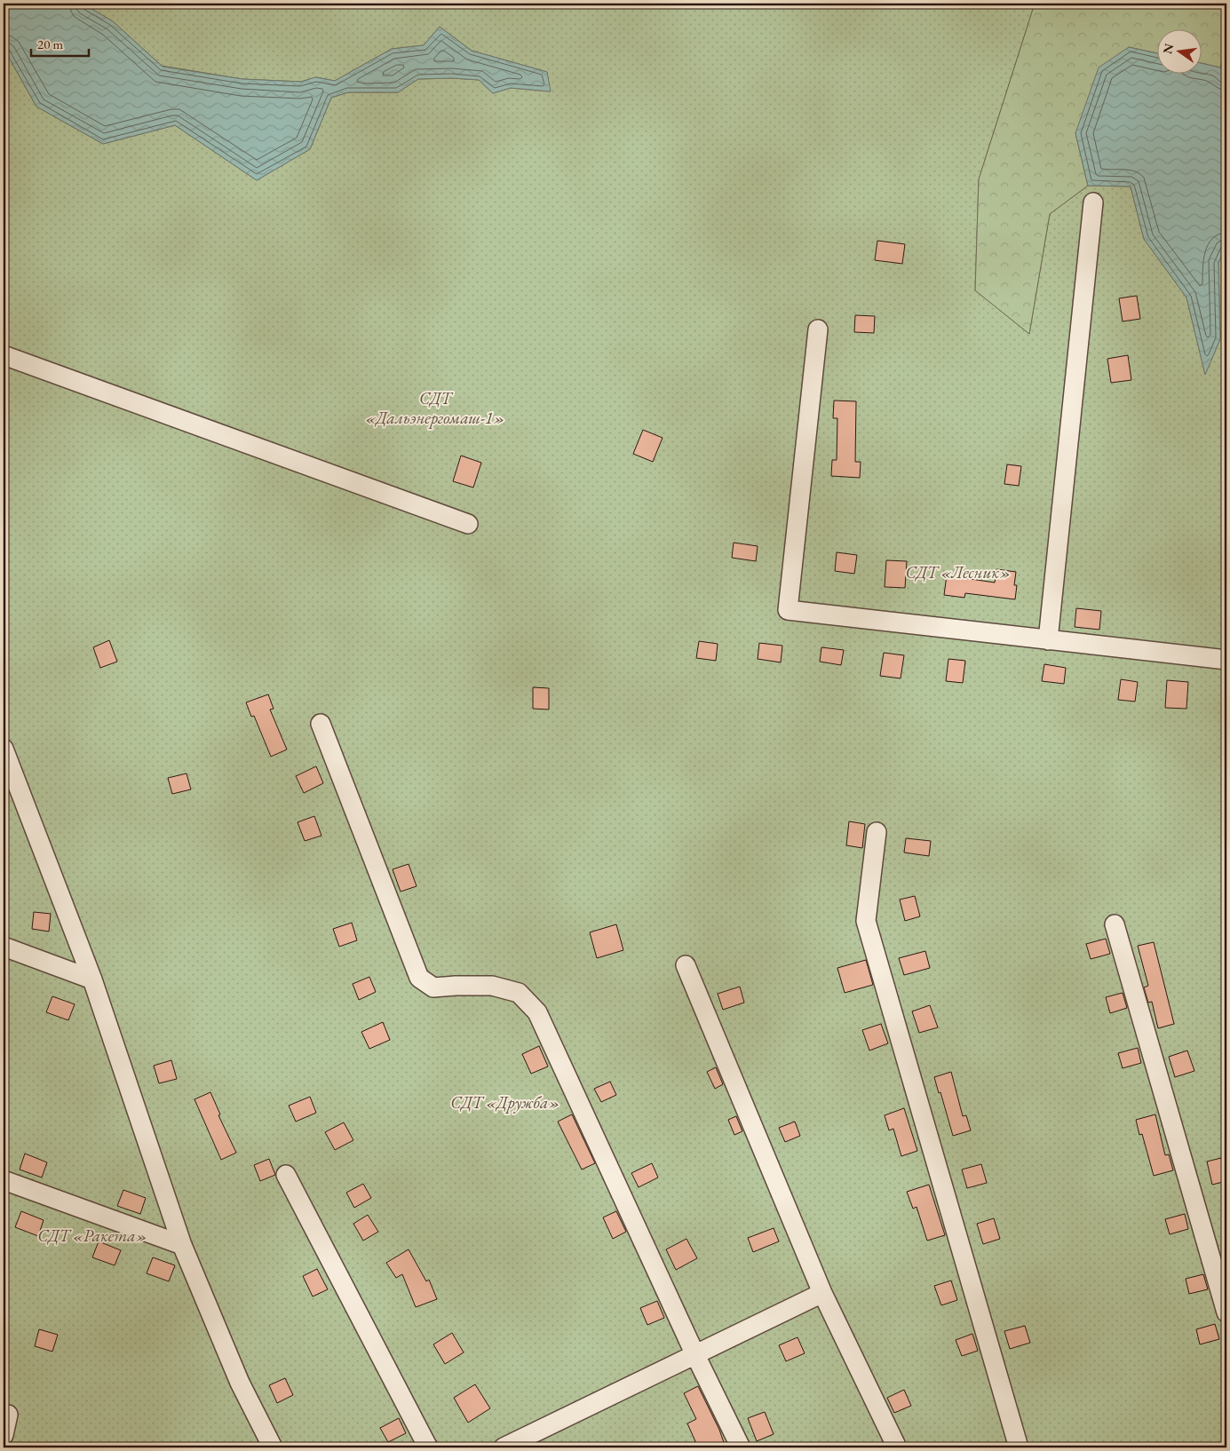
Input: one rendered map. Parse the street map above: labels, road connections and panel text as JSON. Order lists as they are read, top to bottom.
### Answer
{
  "parks": [
    "СДТ «Дальэнергомаш-1»",
    "СДТ «Лесник»",
    "СДТ «Дружба»",
    "СДТ «Ракета»"
  ],
  "scale_bar": "20 m",
  "north": "left"
}
